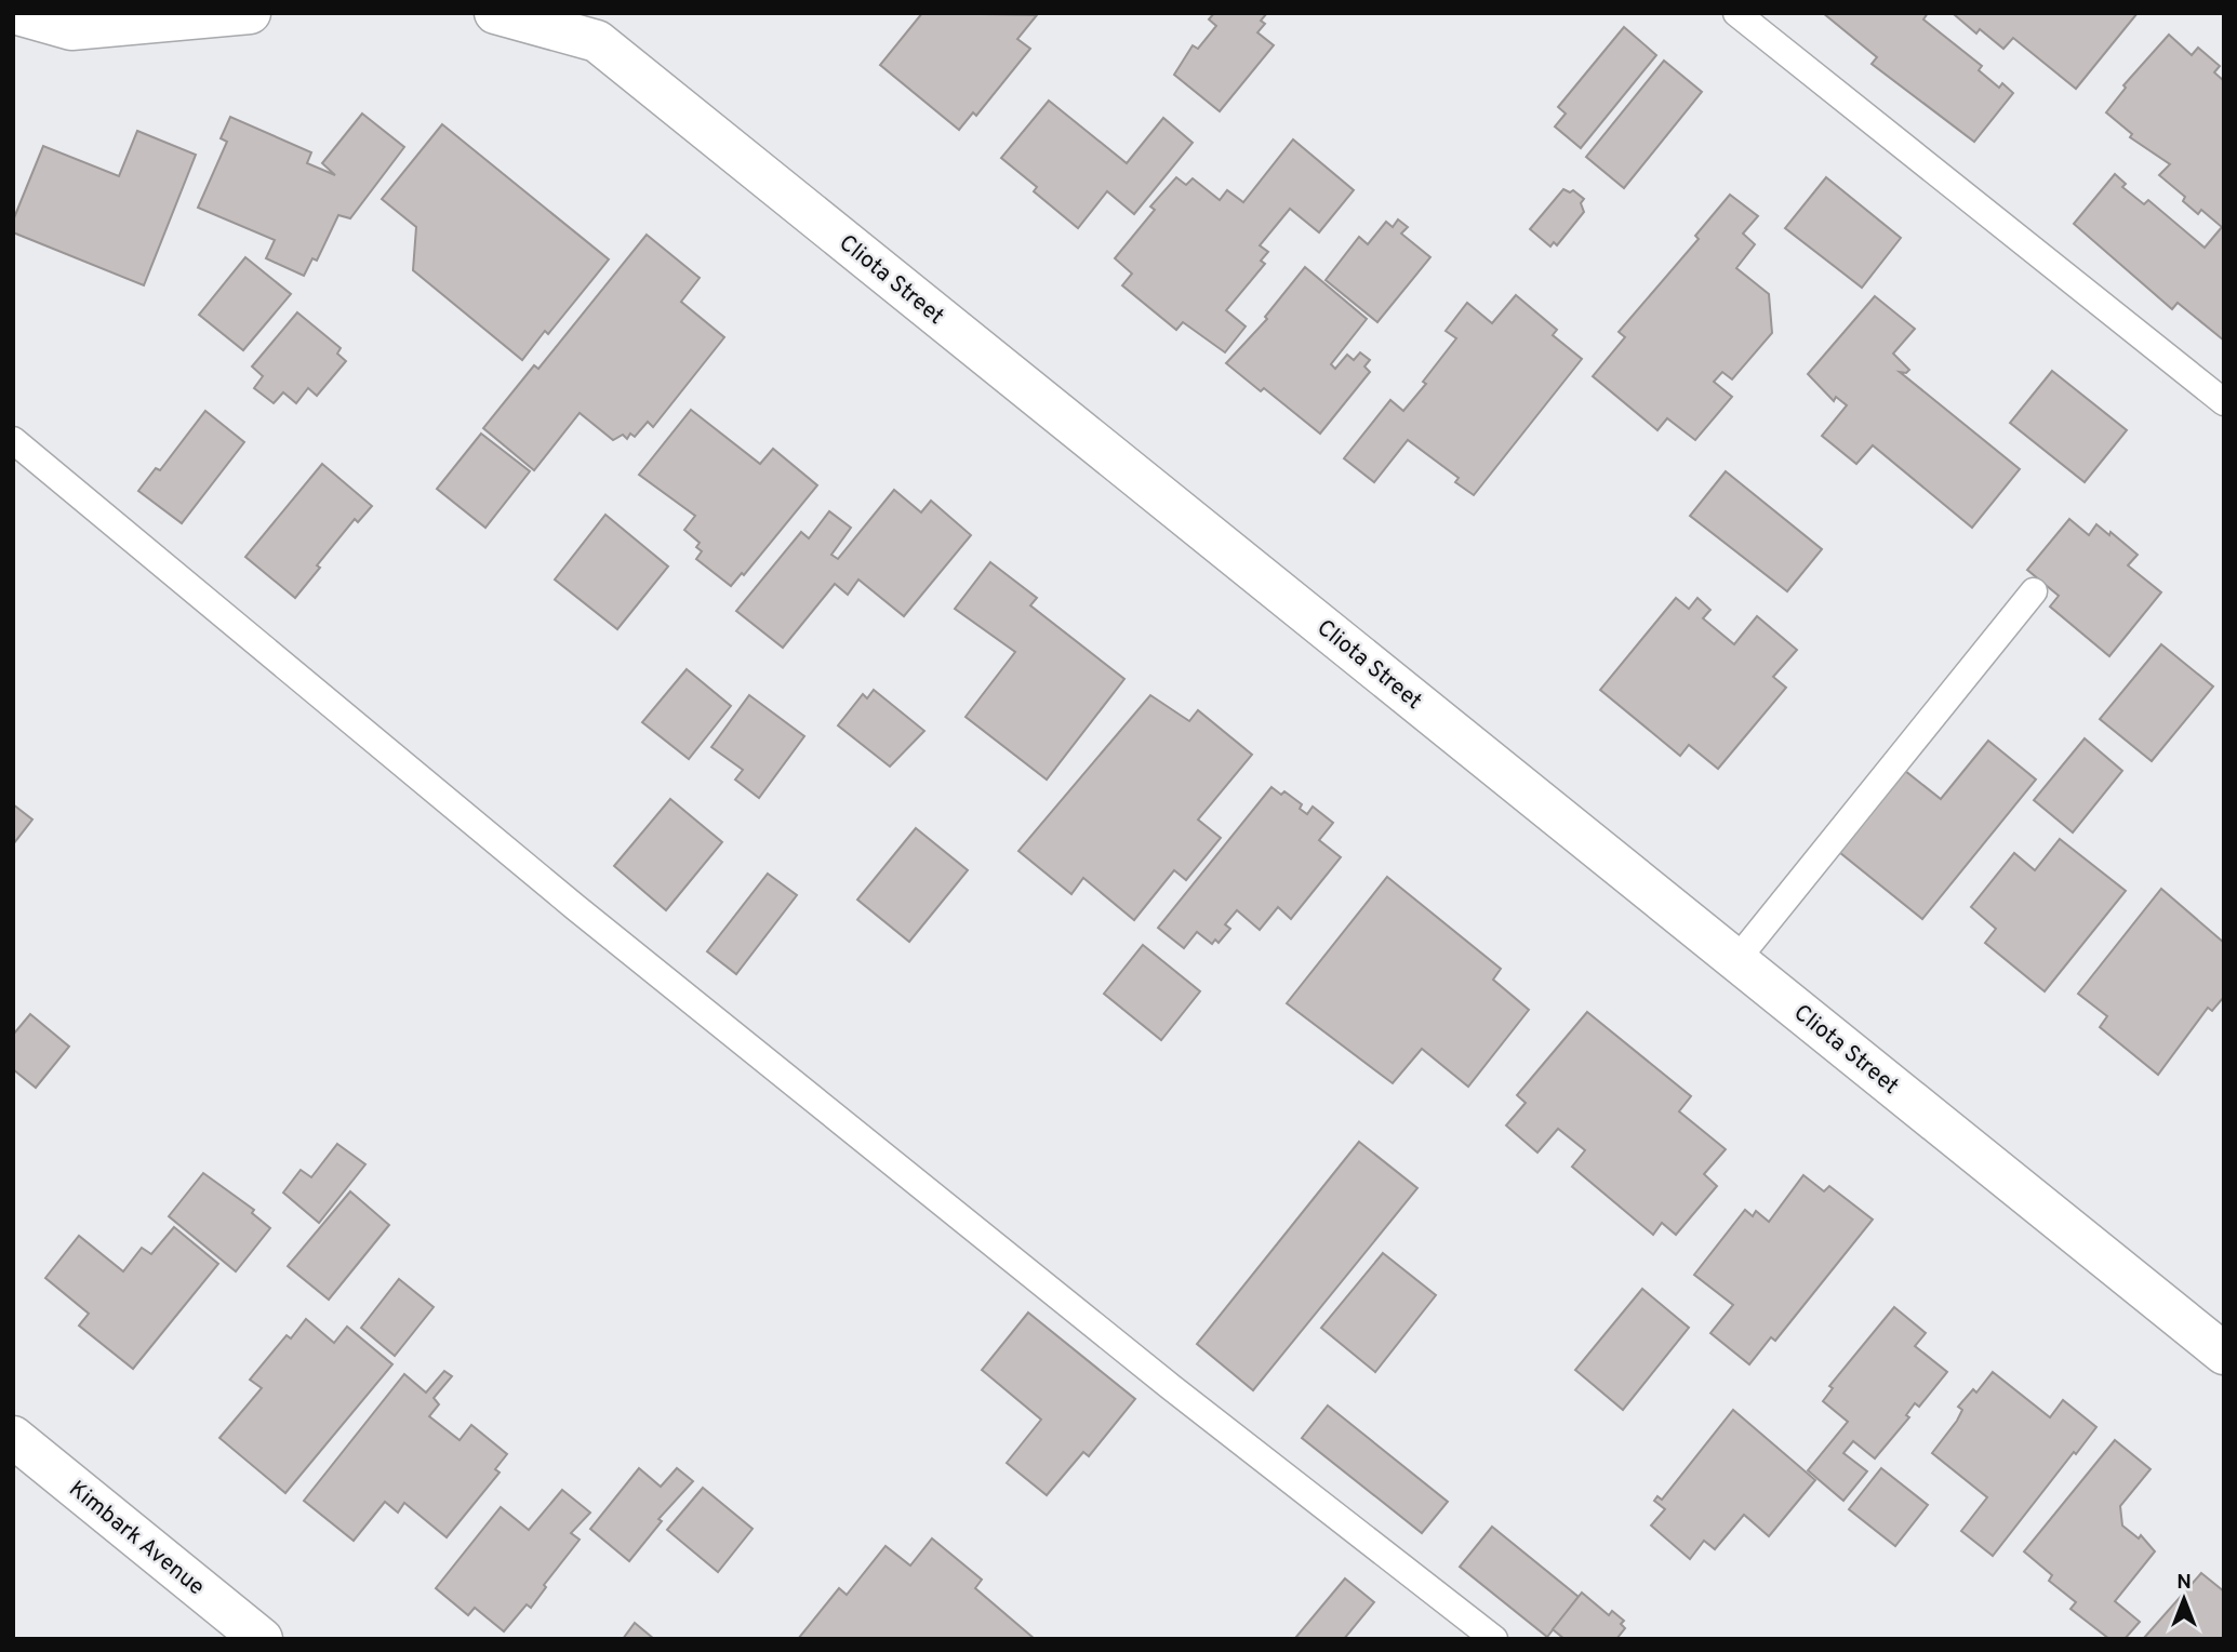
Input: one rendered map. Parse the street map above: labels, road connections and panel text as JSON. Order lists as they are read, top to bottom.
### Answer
{
  "streets": {
    "street": ["Cliota Street", "Kimbark Avenue"]
  },
  "north": "top"
}
